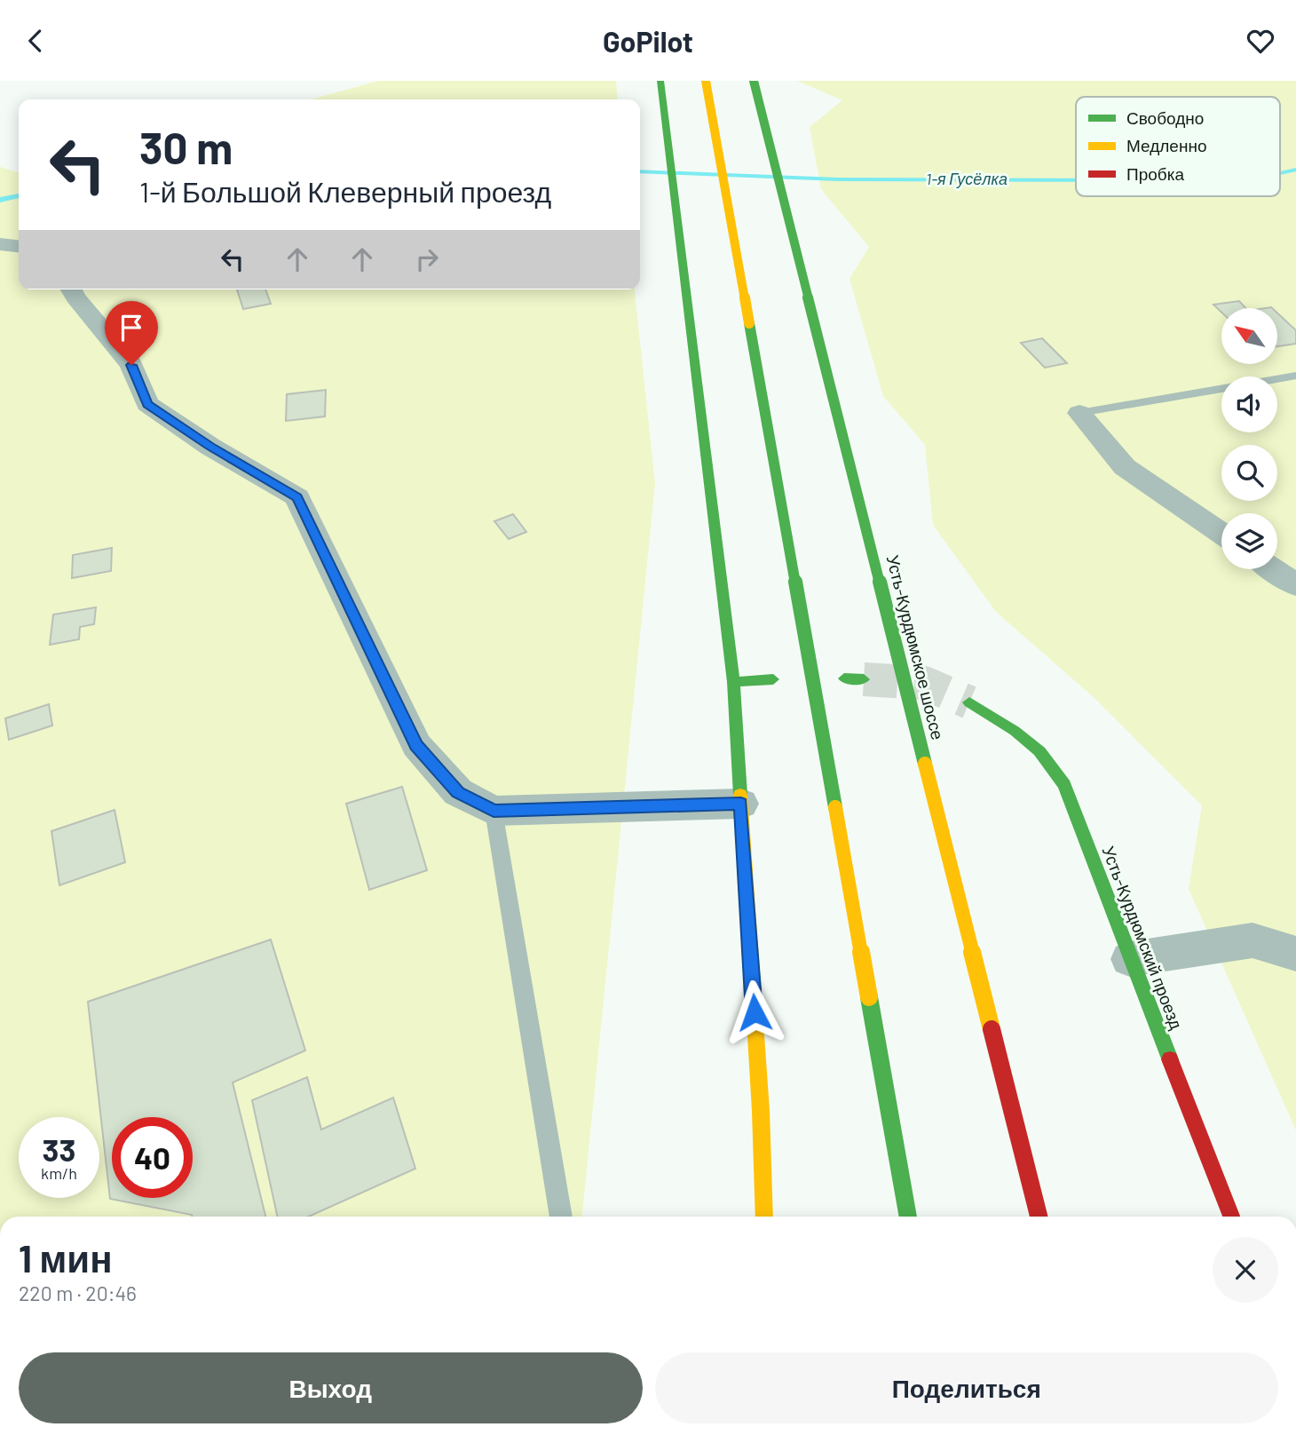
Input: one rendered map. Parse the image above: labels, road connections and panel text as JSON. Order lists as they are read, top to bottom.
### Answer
{
  "streets": {
    "main road": ["Усть-Курдюмское шоссе", "Усть-Курдюмский проезд"]
  },
  "water": ["1-я Гусёлка"],
  "legend": ["Свободно", "Медленно", "Пробка"],
  "north": "top left",
  "page": {
    "header": "GoPilot",
    "turn": ["30 m", "1-й Большой Клеверный проезд"],
    "speed": "33 km/h",
    "limit": "40",
    "heading": ["1 мин", "220 m · 20:46"],
    "buttons": ["Выход", "Поделиться"]
  }
}
